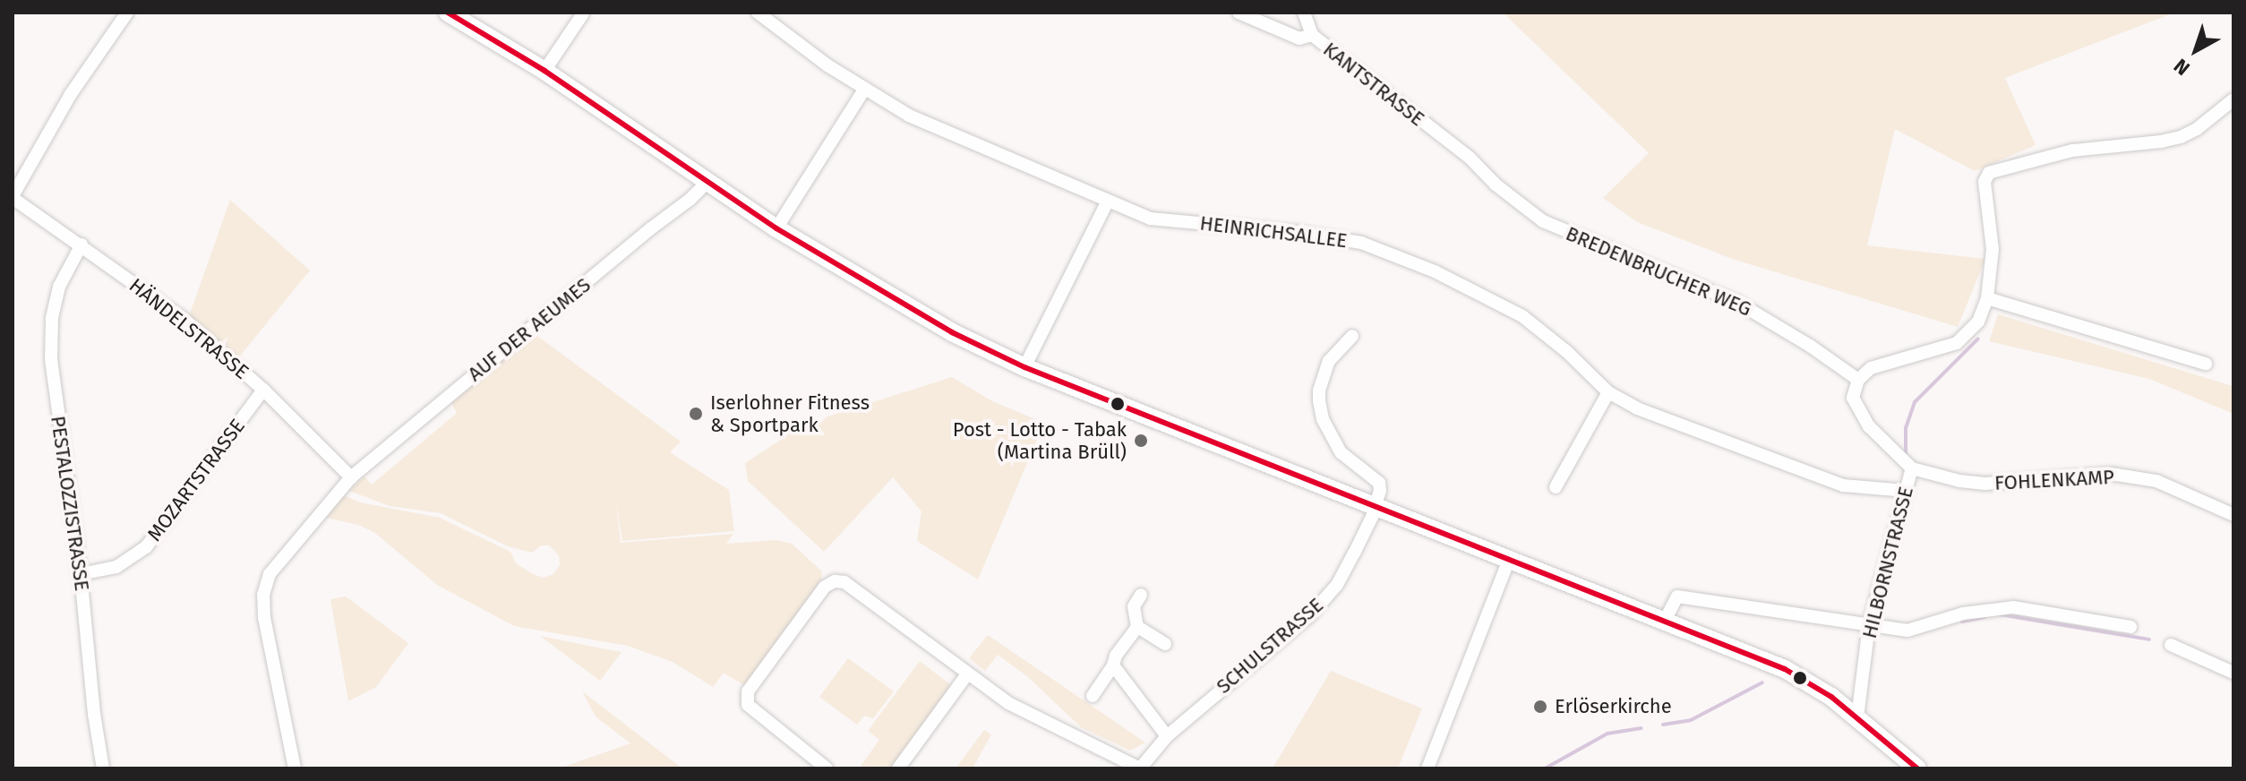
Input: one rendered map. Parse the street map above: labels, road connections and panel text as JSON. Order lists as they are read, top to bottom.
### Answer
{
  "streets": {
    "street": [
      "KANTSTRASSE",
      "HEINRICHSALLEE",
      "BREDENBRUCHER WEG",
      "HÄNDELSTRASSE",
      "AUF DER AEUMES",
      "MOZARTSTRASSE",
      "FOHLENKAMP",
      "PESTALOZZISTRASSE",
      "HILBORNSTRASSE",
      "SCHULSTRASSE"
    ]
  },
  "crossings": [
    ["KANTSTRASSE", "BREDENBRUCHER WEG"],
    ["HEINRICHSALLEE", "HILBORNSTRASSE"],
    ["BREDENBRUCHER WEG", "HILBORNSTRASSE"],
    ["HÄNDELSTRASSE", "AUF DER AEUMES"],
    ["HÄNDELSTRASSE", "MOZARTSTRASSE"],
    ["HÄNDELSTRASSE", "PESTALOZZISTRASSE"],
    ["MOZARTSTRASSE", "PESTALOZZISTRASSE"],
    ["FOHLENKAMP", "HILBORNSTRASSE"]
  ],
  "places": ["Iserlohner Fitness & Sportpark", "Post - Lotto - Tabak (Martina Brüll)", "Erlöserkirche"],
  "north": "bottom left"
}
